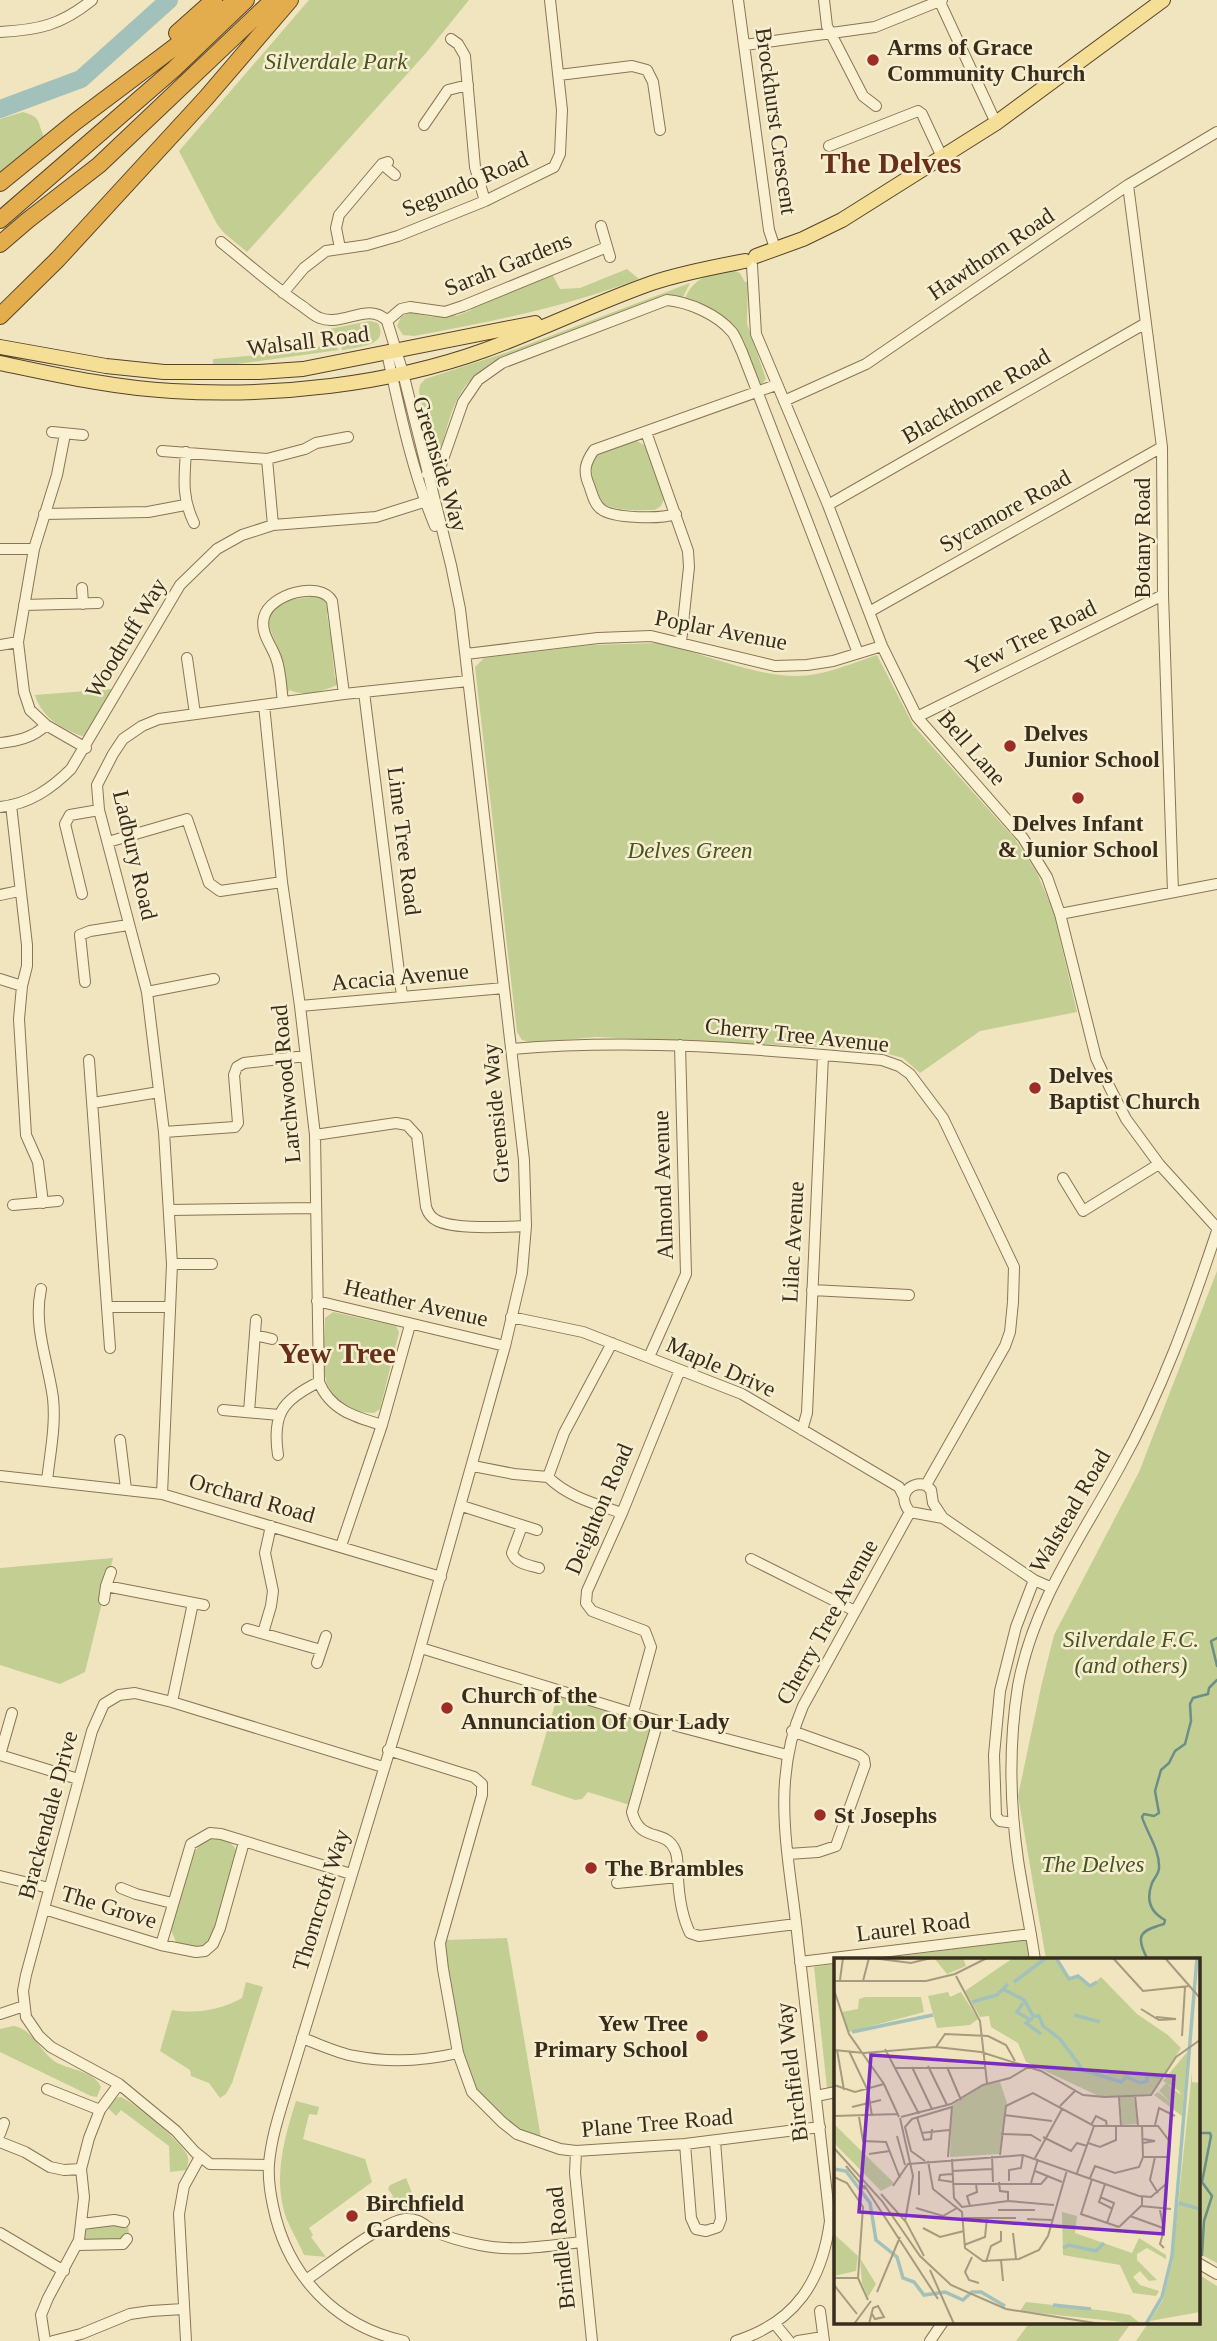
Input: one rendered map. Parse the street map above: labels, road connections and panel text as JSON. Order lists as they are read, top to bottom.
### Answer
{
  "streets": {
    "main road": ["Walsall Road"],
    "street": [
      "Brockhurst Crescent",
      "Segundo Road",
      "Hawthorn Road",
      "Sarah Gardens",
      "Blackthorne Road",
      "Greenside Way",
      "Sycamore Road",
      "Botany Road",
      "Poplar Avenue",
      "Yew Tree Road",
      "Woodruff Way",
      "Bell Lane",
      "Lime Tree Road",
      "Ladbury Road",
      "Acacia Avenue",
      "Cherry Tree Avenue",
      "Larchwood Road",
      "Almond Avenue",
      "Lilac Avenue",
      "Heather Avenue",
      "Maple Drive",
      "Orchard Road",
      "Deighton Road",
      "Walstead Road",
      "Brackendale Drive",
      "Thorncroft Way",
      "The Grove",
      "Laurel Road",
      "Birchfield Way",
      "Plane Tree Road",
      "Brindle Road"
    ]
  },
  "crossings": [
    ["Segundo Road", "Walsall Road"],
    ["Hawthorn Road", "Botany Road"],
    ["Hawthorn Road", "Bell Lane"],
    ["Sarah Gardens", "Walsall Road"],
    ["Walsall Road", "Greenside Way"],
    ["Blackthorne Road", "Botany Road"],
    ["Blackthorne Road", "Bell Lane"],
    ["Greenside Way", "Poplar Avenue"],
    ["Greenside Way", "Woodruff Way"],
    ["Greenside Way", "Ladbury Road"],
    ["Greenside Way", "Acacia Avenue"],
    ["Greenside Way", "Cherry Tree Avenue"],
    ["Greenside Way", "Heather Avenue"],
    ["Greenside Way", "Maple Drive"],
    ["Greenside Way", "Orchard Road"],
    ["Greenside Way", "Thorncroft Way"],
    ["Sycamore Road", "Botany Road"],
    ["Sycamore Road", "Bell Lane"],
    ["Botany Road", "Yew Tree Road"],
    ["Poplar Avenue", "Bell Lane"],
    ["Yew Tree Road", "Bell Lane"],
    ["Bell Lane", "Walstead Road"],
    ["Lime Tree Road", "Ladbury Road"],
    ["Lime Tree Road", "Acacia Avenue"],
    ["Ladbury Road", "Larchwood Road"],
    ["Ladbury Road", "Orchard Road"],
    ["Acacia Avenue", "Larchwood Road"],
    ["Cherry Tree Avenue", "Almond Avenue"],
    ["Cherry Tree Avenue", "Lilac Avenue"],
    ["Cherry Tree Avenue", "Maple Drive"],
    ["Cherry Tree Avenue", "Birchfield Way"],
    ["Larchwood Road", "Heather Avenue"],
    ["Almond Avenue", "Maple Drive"],
    ["Lilac Avenue", "Maple Drive"],
    ["Maple Drive", "Deighton Road"],
    ["Walstead Road", "Laurel Road"],
    ["Brackendale Drive", "Thorncroft Way"],
    ["Brackendale Drive", "The Grove"],
    ["Thorncroft Way", "The Grove"],
    ["Thorncroft Way", "Plane Tree Road"],
    ["Laurel Road", "Birchfield Way"],
    ["Birchfield Way", "Plane Tree Road"],
    ["Plane Tree Road", "Brindle Road"]
  ],
  "districts": ["The Delves", "Yew Tree"],
  "parks": [
    "Silverdale Park",
    "Delves Green",
    "Silverdale F.C. (and others)",
    "The Delves"
  ],
  "places": [
    "Arms of Grace Community Church",
    "Delves Junior School",
    "Delves Infant & Junior School",
    "Delves Baptist Church",
    "Church of the Annunciation Of Our Lady",
    "St Josephs",
    "The Brambles",
    "Yew Tree Primary School",
    "Birchfield Gardens"
  ]
}
